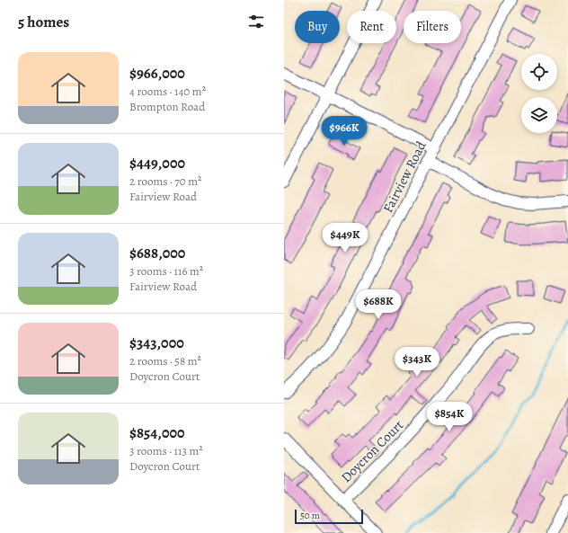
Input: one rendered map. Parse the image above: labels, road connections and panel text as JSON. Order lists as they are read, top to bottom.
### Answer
{
  "streets": {
    "street": ["Fairview Road", "Doycron Court"]
  },
  "scale_bar": "50 m",
  "page": {
    "heading": "5 homes",
    "chip": ["Buy", "Rent", "Filters"],
    "list": [
      {
        "name": "$966,000",
        "note": "4 rooms · 140 m² · Brompton Road"
      },
      {
        "name": "$449,000",
        "note": "2 rooms · 70 m² · Fairview Road"
      },
      {
        "name": "$688,000",
        "note": "3 rooms · 116 m² · Fairview Road"
      },
      {
        "name": "$343,000",
        "note": "2 rooms · 58 m² · Doycron Court"
      },
      {
        "name": "$854,000",
        "note": "3 rooms · 113 m² · Doycron Court"
      }
    ],
    "price": [
      "$966K",
      "$449K",
      "$688K",
      "$343K",
      "$854K"
    ],
    "scale": "50 m"
  }
}
